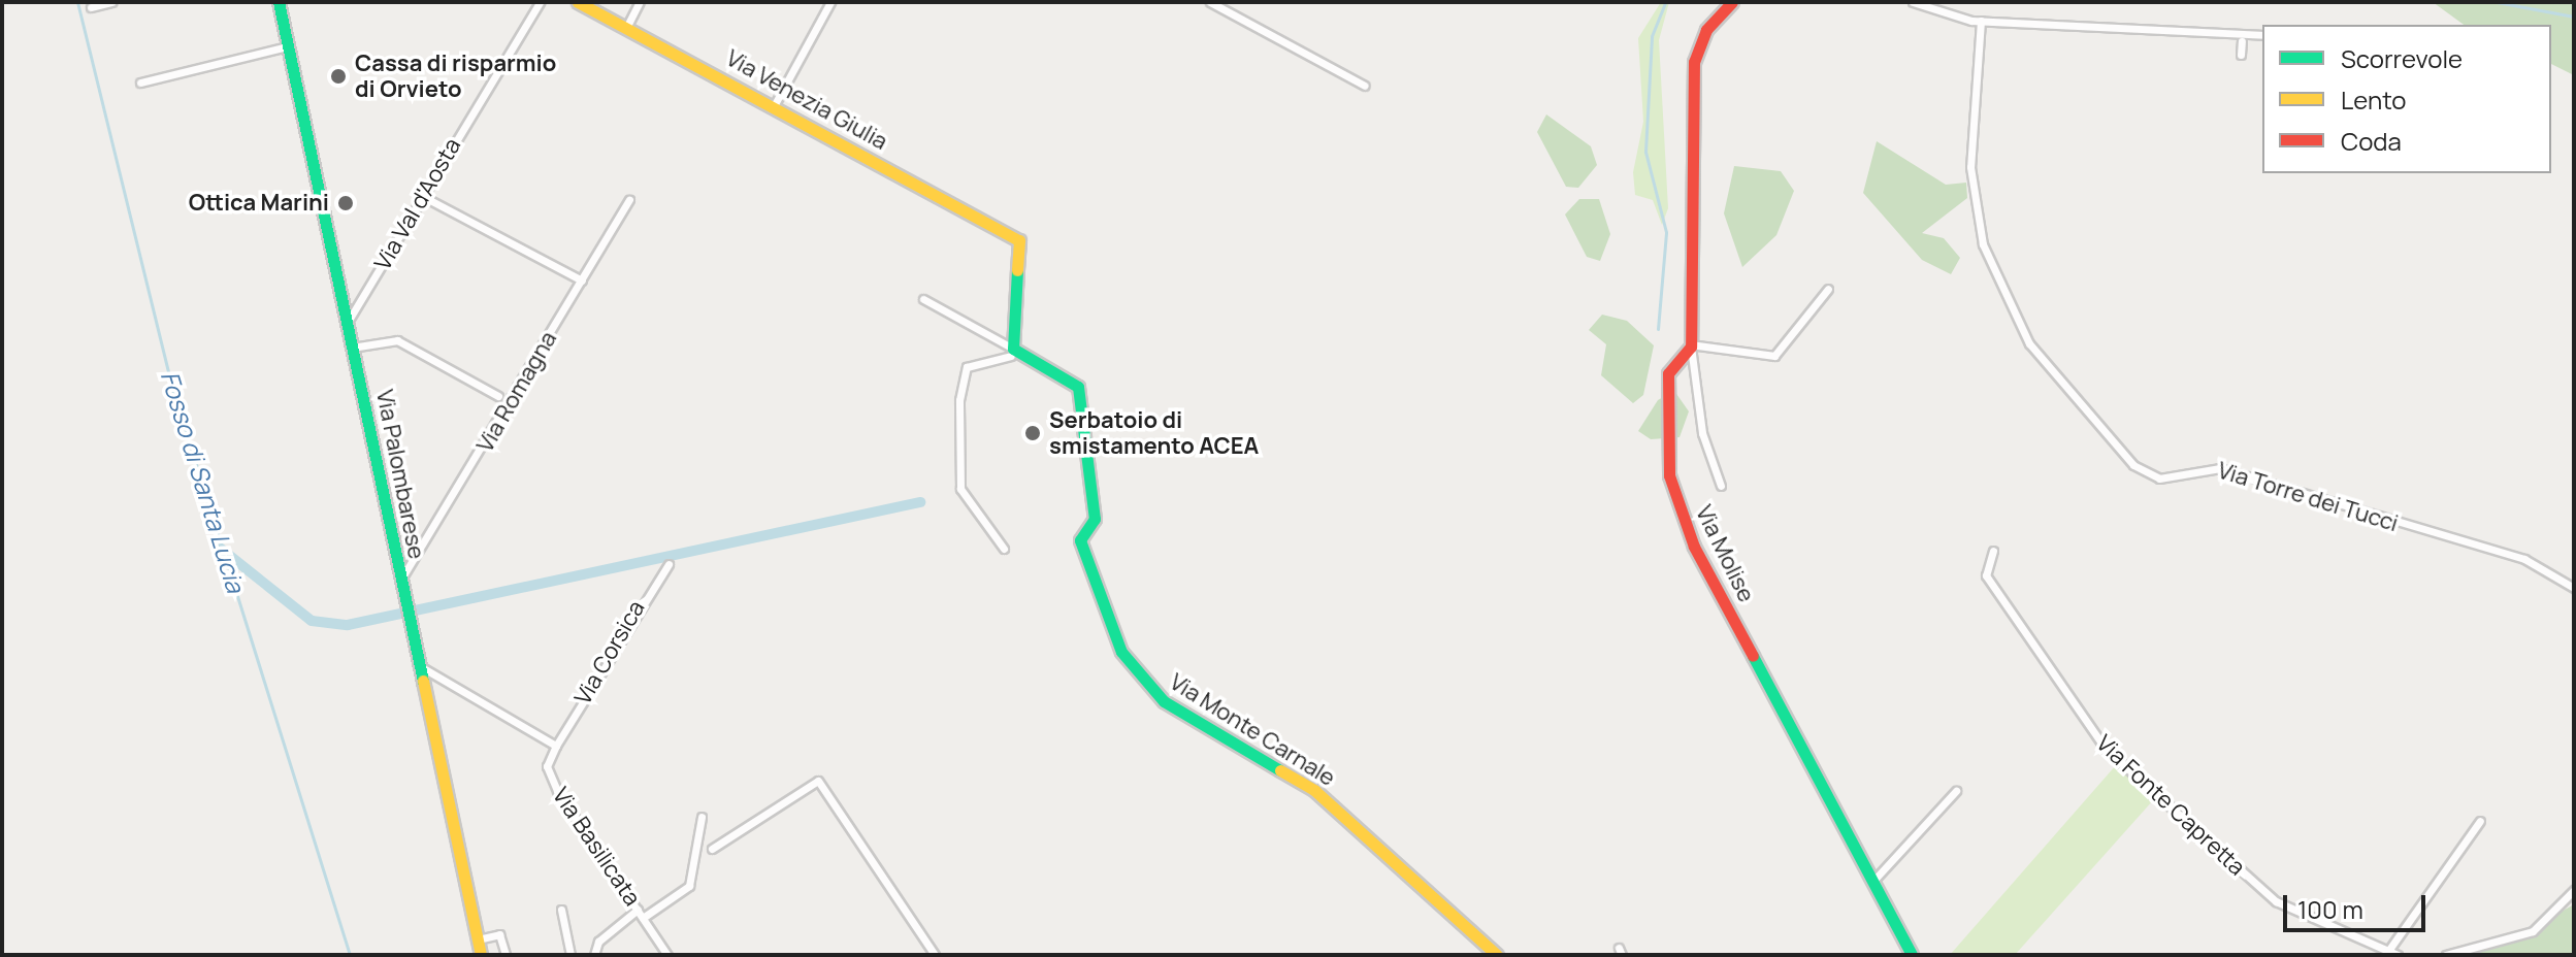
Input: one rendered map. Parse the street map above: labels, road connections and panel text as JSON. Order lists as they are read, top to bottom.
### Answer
{
  "streets": {
    "street": [
      "Via Venezia Giulia",
      "Via Val d'Aosta",
      "Via Romagna",
      "Via Palombarese",
      "Via Torre dei Tucci",
      "Via Molise",
      "Via Corsica",
      "Via Monte Carnale",
      "Via Fonte Capretta",
      "Via Basilicata"
    ]
  },
  "crossings": [
    ["Via Venezia Giulia", "Via Monte Carnale"],
    ["Via Val d'Aosta", "Via Palombarese"],
    ["Via Romagna", "Via Palombarese"],
    ["Via Corsica", "Via Basilicata"]
  ],
  "water": ["Fosso di Santa Lucia"],
  "places": ["Cassa di risparmio di Orvieto", "Ottica Marini", "Serbatoio di smistamento ACEA"],
  "legend": ["Scorrevole", "Lento", "Coda"],
  "scale_bar": "100 m"
}
